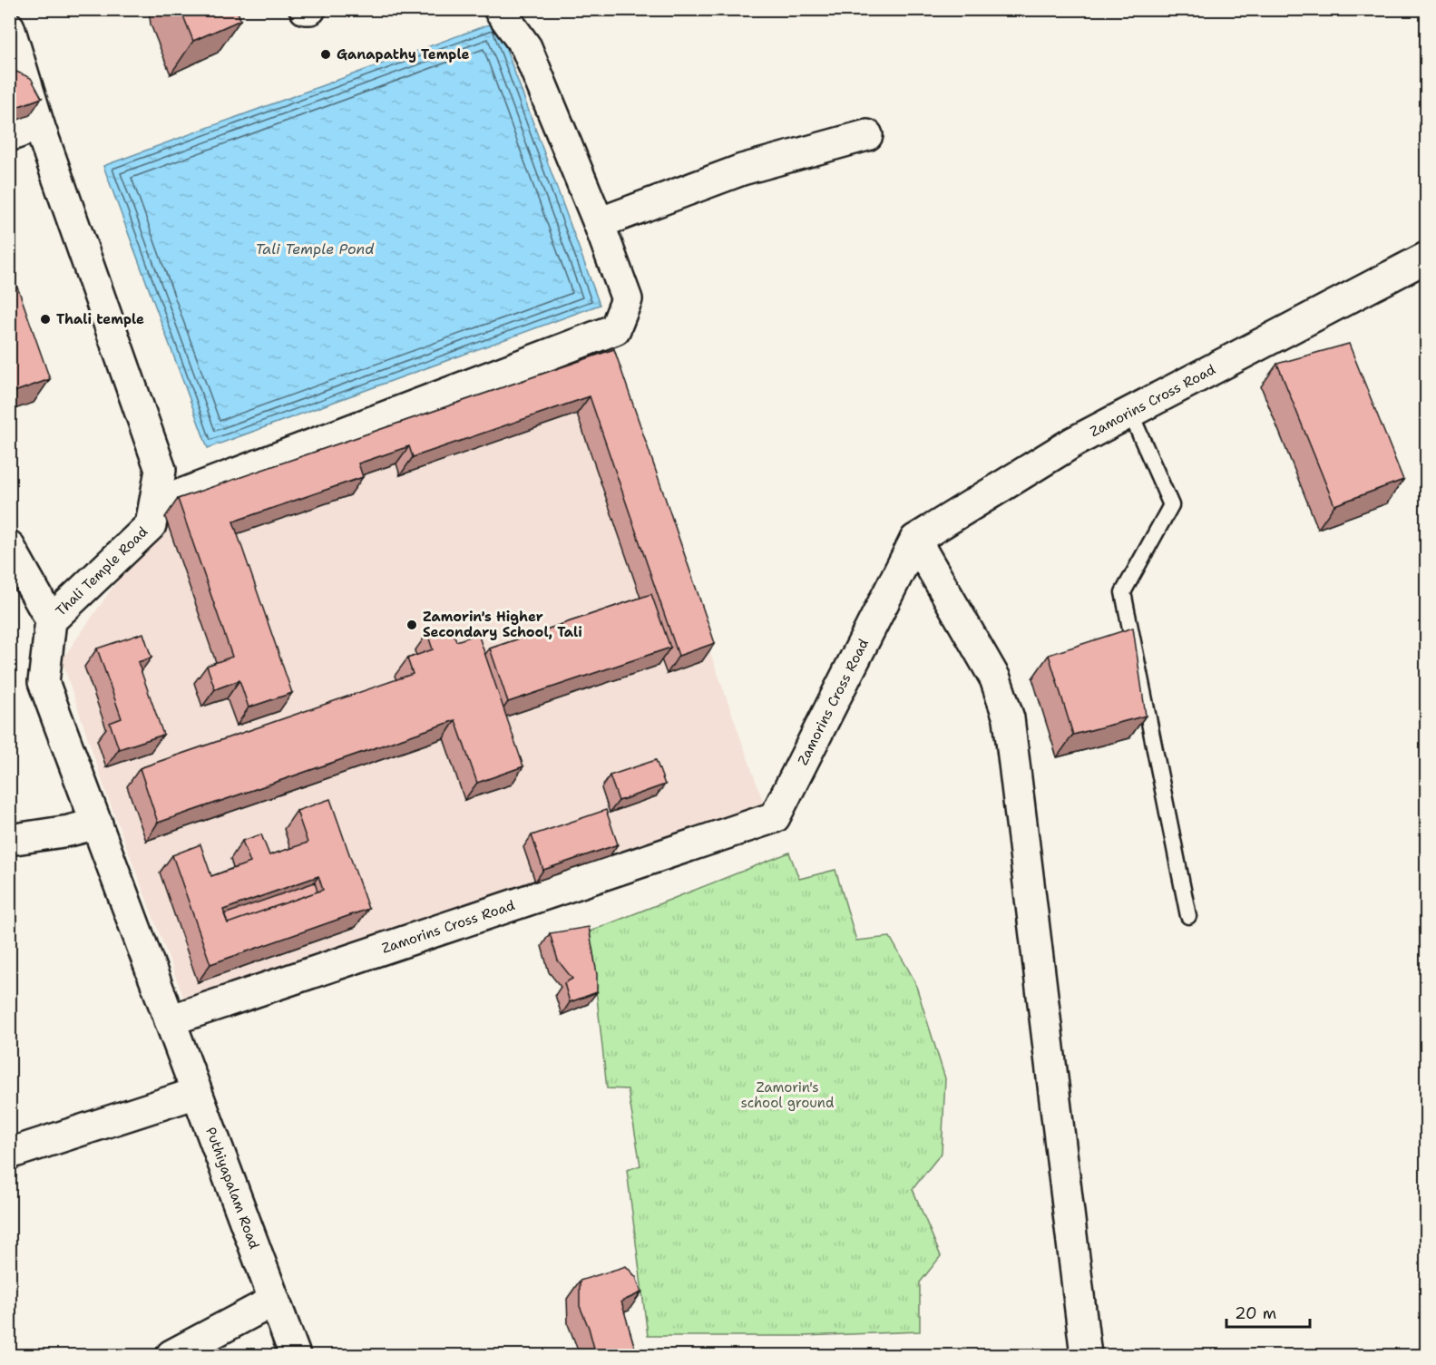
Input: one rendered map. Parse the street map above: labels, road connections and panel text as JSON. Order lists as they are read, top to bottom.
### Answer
{
  "streets": {
    "street": ["Zamorins Cross Road", "Thali Temple Road", "Puthiyapalam Road"]
  },
  "crossings": [
    ["Zamorins Cross Road", "Thali Temple Road"],
    ["Zamorins Cross Road", "Puthiyapalam Road"],
    ["Thali Temple Road", "Puthiyapalam Road"]
  ],
  "water": ["Tali Temple Pond"],
  "parks": ["Zamorin's school ground"],
  "places": ["Ganapathy Temple", "Thali temple", "Zamorin's Higher Secondary School, Tali"],
  "scale_bar": "20 m"
}
